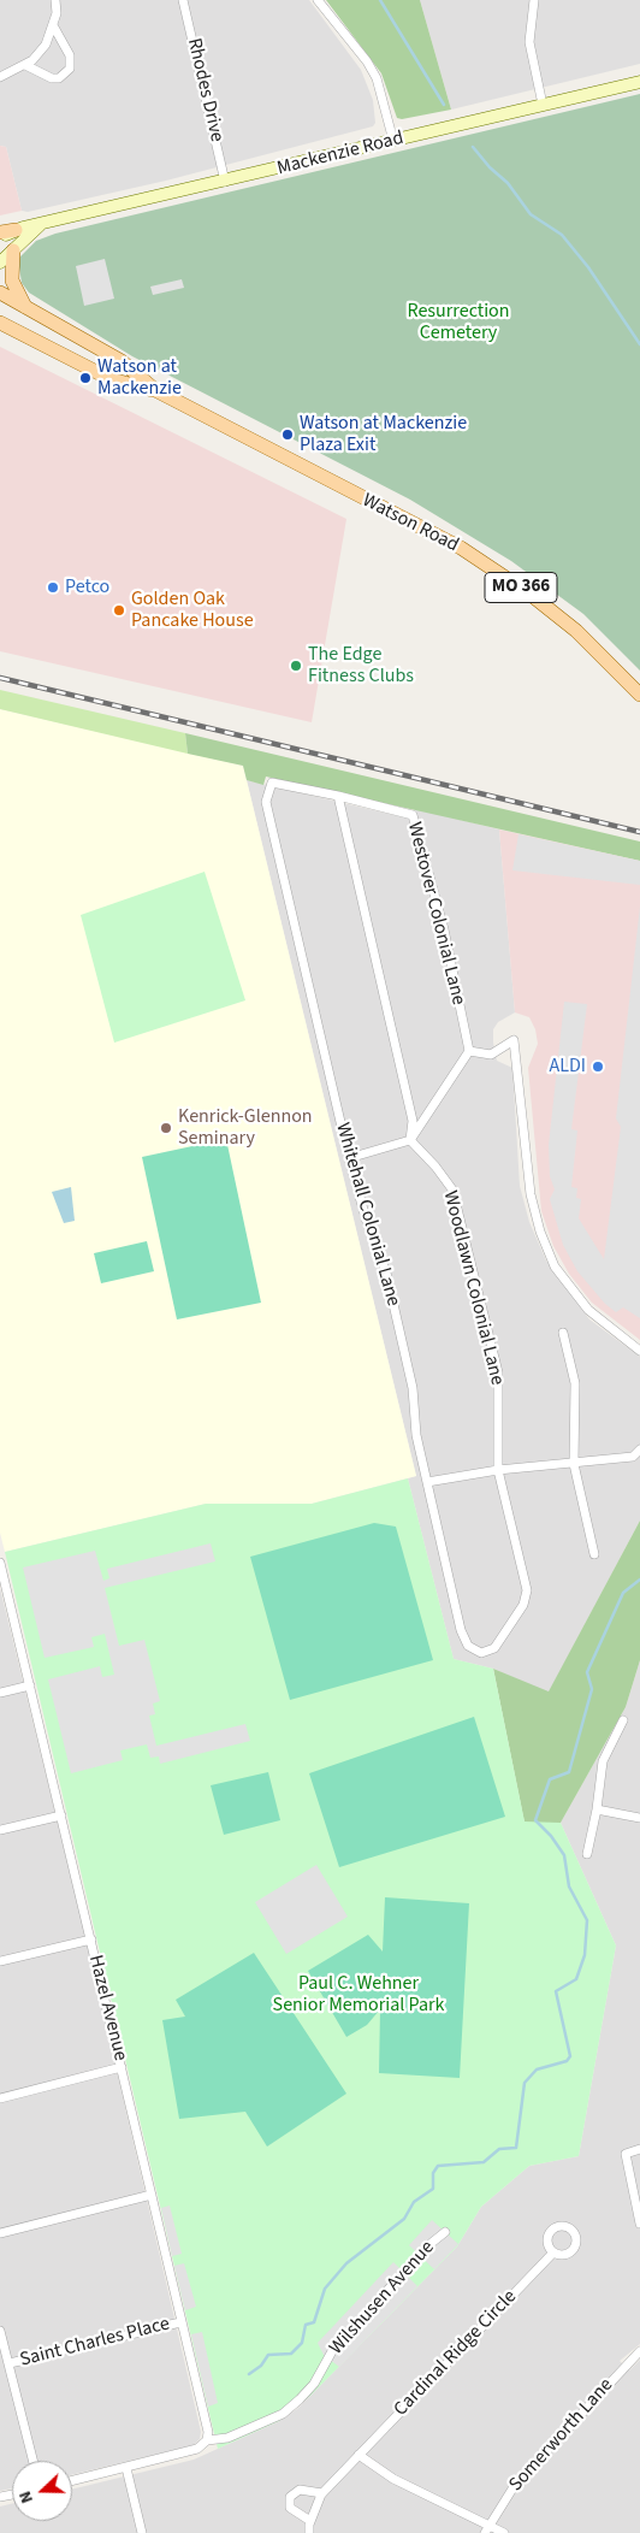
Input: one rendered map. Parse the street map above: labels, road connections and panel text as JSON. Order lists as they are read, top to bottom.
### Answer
{
  "streets": {
    "main road": ["Mackenzie Road", "Watson Road", "MO 366"],
    "street": [
      "Rhodes Drive",
      "Westover Colonial Lane",
      "Whitehall Colonial Lane",
      "Woodlawn Colonial Lane",
      "Hazel Avenue",
      "Wilshusen Avenue",
      "Saint Charles Place",
      "Cardinal Ridge Circle",
      "Somerworth Lane"
    ]
  },
  "crossings": [
    ["Rhodes Drive", "Mackenzie Road"],
    ["Westover Colonial Lane", "Whitehall Colonial Lane"],
    ["Whitehall Colonial Lane", "Woodlawn Colonial Lane"],
    ["Hazel Avenue", "Wilshusen Avenue"],
    ["Hazel Avenue", "Saint Charles Place"]
  ],
  "parks": ["Resurrection Cemetery", "Paul C. Wehner Senior Memorial Park"],
  "places": [
    "Watson at Mackenzie",
    "Watson at Mackenzie Plaza Exit",
    "Petco",
    "Golden Oak Pancake House",
    "The Edge Fitness Clubs",
    "ALDI",
    "Kenrick-Glennon Seminary"
  ],
  "north": "left"
}
